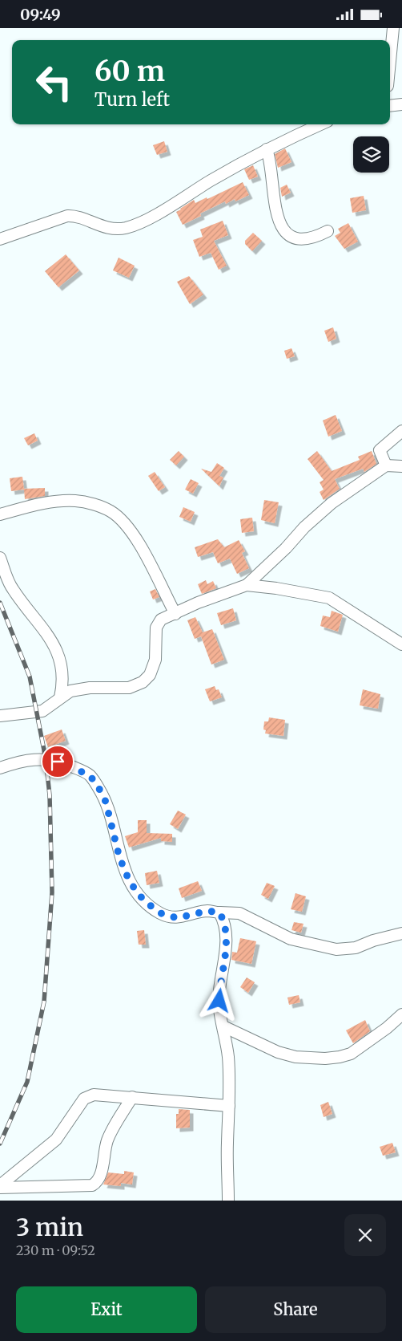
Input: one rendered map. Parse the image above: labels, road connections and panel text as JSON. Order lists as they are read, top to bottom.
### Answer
{
  "page": {
    "status": "09:49",
    "turn": ["60 m", "Turn left"],
    "heading": ["3 min", "230 m · 09:52"],
    "buttons": ["Exit", "Share"]
  }
}
